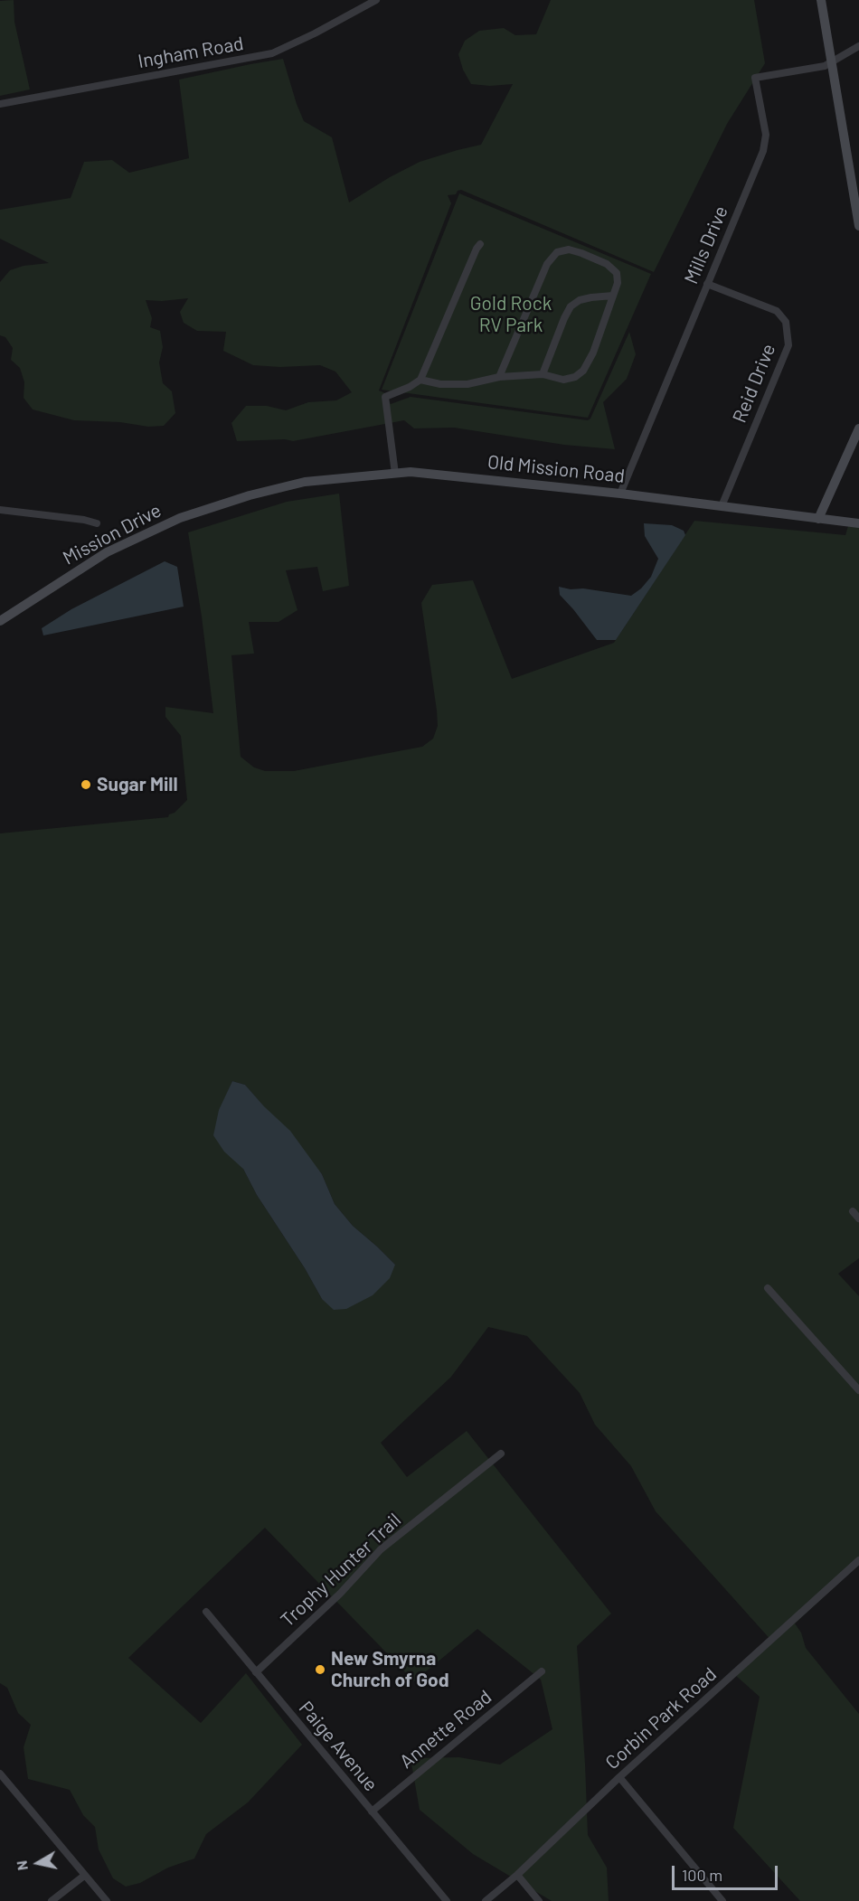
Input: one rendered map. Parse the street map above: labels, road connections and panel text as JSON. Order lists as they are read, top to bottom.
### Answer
{
  "streets": {
    "street": [
      "Ingham Road",
      "Mills Drive",
      "Reid Drive",
      "Old Mission Road",
      "Mission Drive",
      "Trophy Hunter Trail",
      "Corbin Park Road",
      "Annette Road",
      "Paige Avenue"
    ]
  },
  "crossings": [
    ["Mills Drive", "Reid Drive"],
    ["Mills Drive", "Old Mission Road"],
    ["Reid Drive", "Old Mission Road"],
    ["Old Mission Road", "Mission Drive"],
    ["Trophy Hunter Trail", "Paige Avenue"],
    ["Annette Road", "Paige Avenue"]
  ],
  "parks": ["Gold Rock RV Park"],
  "places": ["Sugar Mill", "New Smyrna Church of God"],
  "scale_bar": "100 m",
  "north": "left"
}
